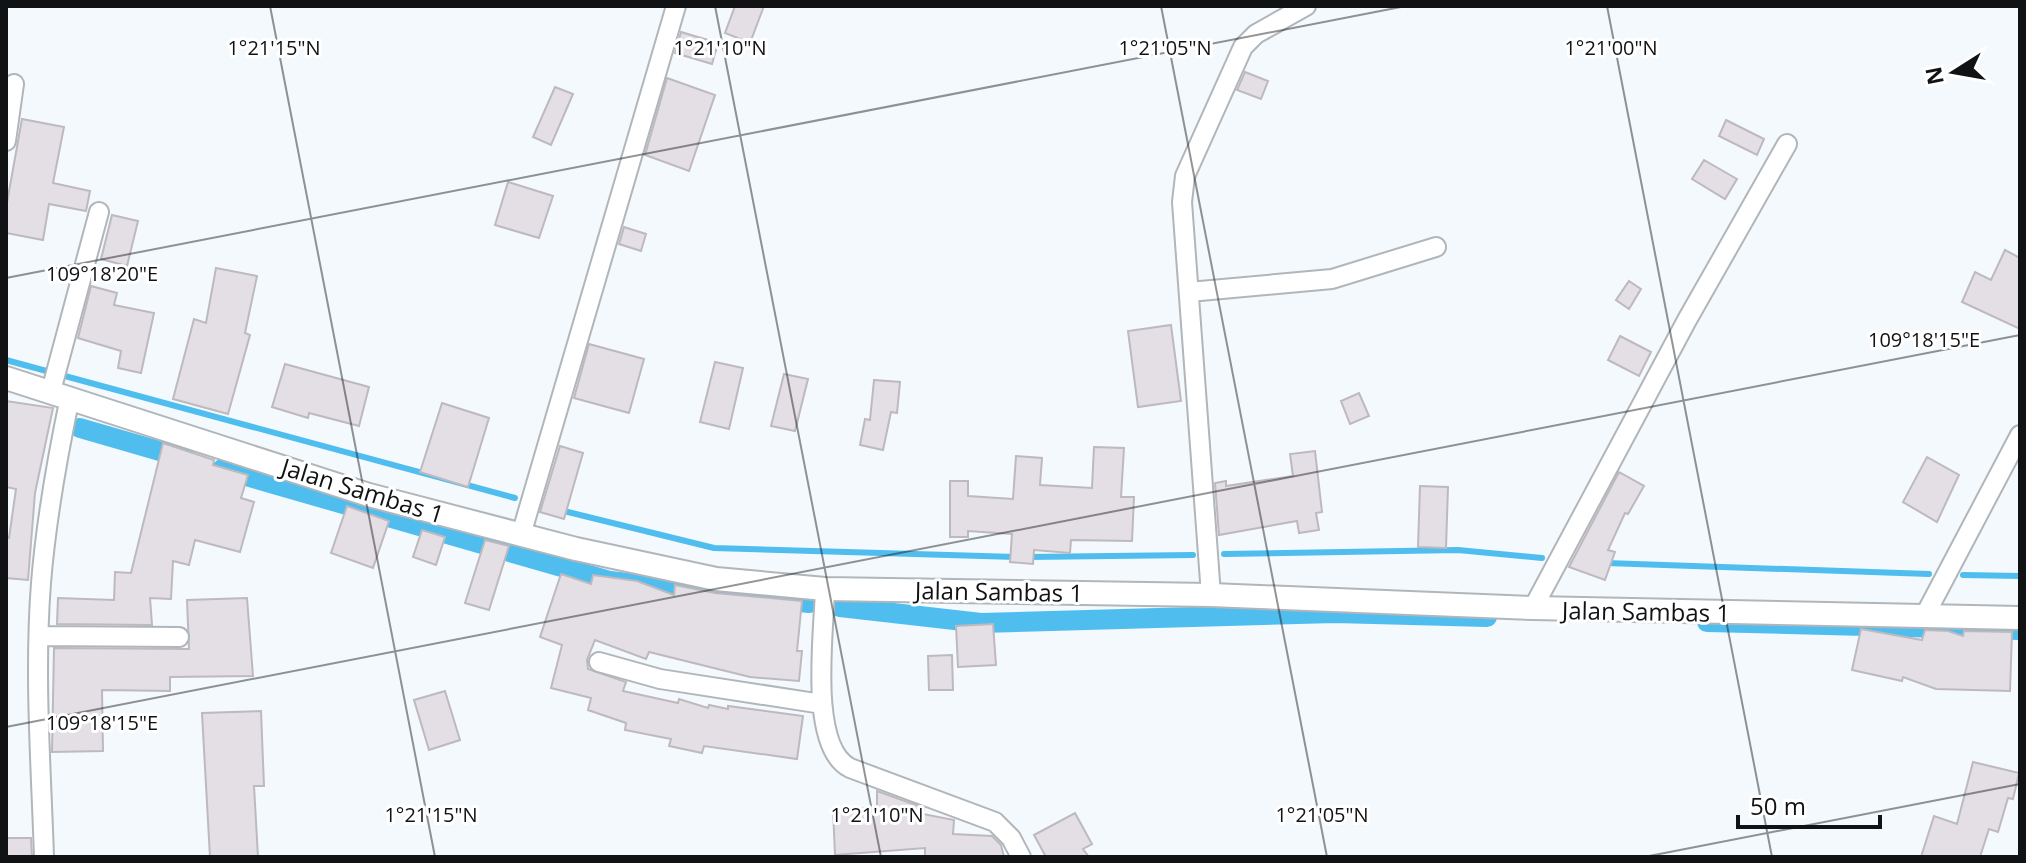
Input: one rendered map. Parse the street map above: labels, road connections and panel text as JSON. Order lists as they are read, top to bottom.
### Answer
{
  "streets": {
    "street": ["Jalan Sambas 1"]
  },
  "scale_bar": "50 m",
  "north": "left",
  "coordinates": [
    "1°21'15\"N",
    "1°21'10\"N",
    "1°21'05\"N",
    "1°21'00\"N",
    "109°18'20\"E",
    "109°18'15\"E"
  ]
}
